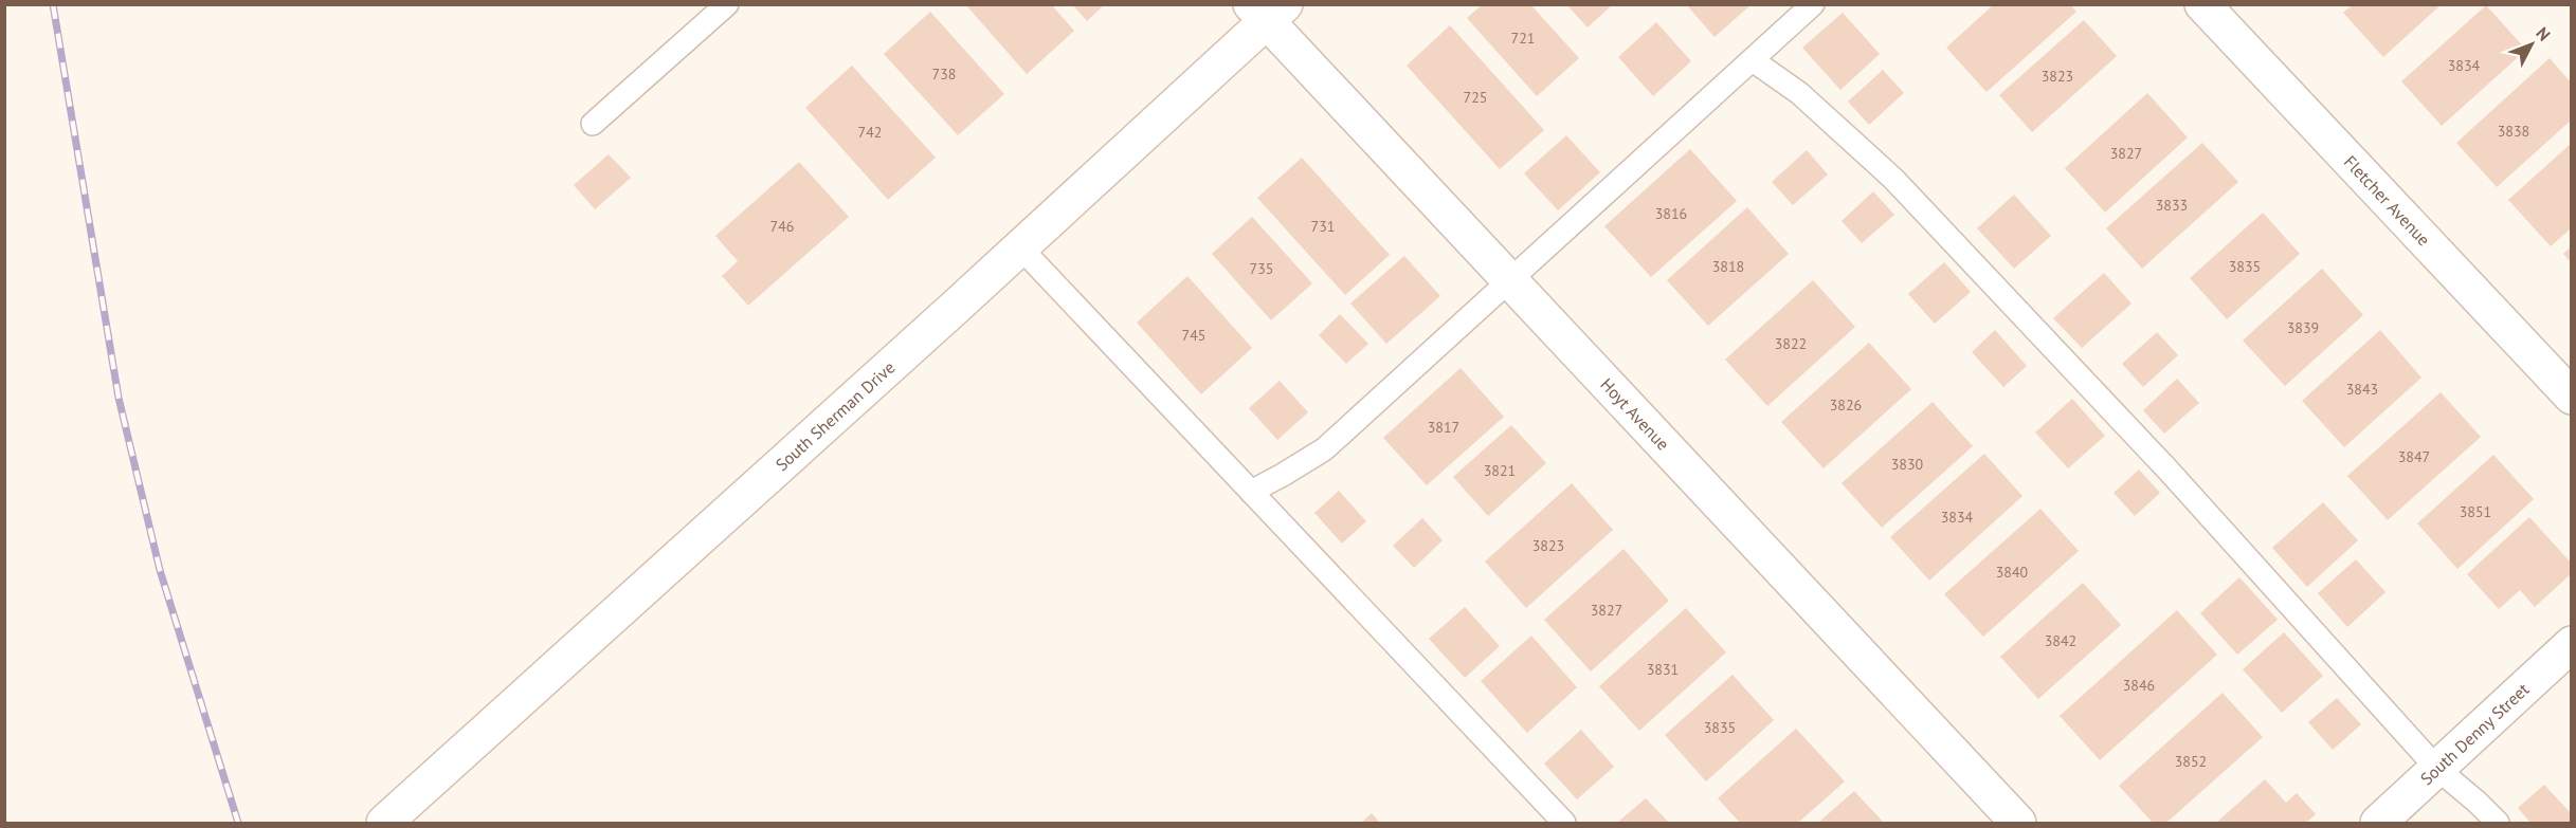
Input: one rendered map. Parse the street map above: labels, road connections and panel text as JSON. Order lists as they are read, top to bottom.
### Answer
{
  "streets": {
    "street": [
      "Fletcher Avenue",
      "Hoyt Avenue",
      "South Sherman Drive",
      "South Denny Street"
    ]
  },
  "crossings": [
    ["Hoyt Avenue", "South Sherman Drive"]
  ],
  "house_numbers": [
    "721",
    "3834",
    "738",
    "3823",
    "725",
    "3838",
    "742",
    "3827",
    "3833",
    "3816",
    "746",
    "731",
    "3818",
    "3835",
    "735",
    "3839",
    "745",
    "3822",
    "3843",
    "3826",
    "3817",
    "3847",
    "3830",
    "3821",
    "3851",
    "3834",
    "3823",
    "3840",
    "3827",
    "3842",
    "3831",
    "3846",
    "3835",
    "3852"
  ],
  "north": "top right"
}
